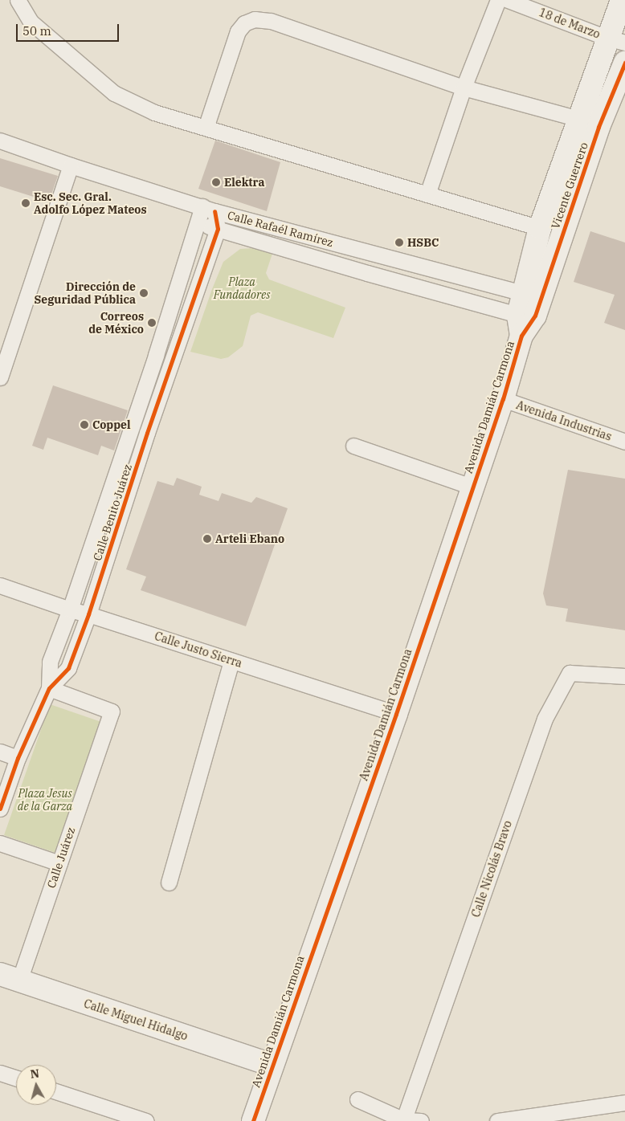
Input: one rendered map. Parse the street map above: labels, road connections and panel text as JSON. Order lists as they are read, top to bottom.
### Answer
{
  "streets": {
    "street": [
      "18 de Marzo",
      "Vicente Guerrero",
      "Calle Rafaél Ramírez",
      "Avenida Damián Carmona",
      "Avenida Industrias",
      "Calle Benito Juárez",
      "Calle Justo Sierra",
      "Calle Juárez",
      "Calle Nicolás Bravo",
      "Calle Miguel Hidalgo"
    ]
  },
  "crossings": [
    ["18 de Marzo", "Vicente Guerrero"],
    ["Vicente Guerrero", "Calle Rafaél Ramírez"],
    ["Vicente Guerrero", "Avenida Damián Carmona"],
    ["Calle Rafaél Ramírez", "Avenida Damián Carmona"],
    ["Calle Rafaél Ramírez", "Calle Benito Juárez"],
    ["Avenida Damián Carmona", "Avenida Industrias"],
    ["Avenida Damián Carmona", "Calle Justo Sierra"],
    ["Avenida Damián Carmona", "Calle Miguel Hidalgo"],
    ["Calle Benito Juárez", "Calle Justo Sierra"],
    ["Calle Benito Juárez", "Calle Juárez"],
    ["Calle Juárez", "Calle Miguel Hidalgo"]
  ],
  "parks": ["Plaza Fundadores", "Plaza Jesus de la Garza"],
  "places": [
    "Elektra",
    "Esc. Sec. Gral. Adolfo López Mateos",
    "HSBC",
    "Dirección de Seguridad Pública",
    "Correos de México",
    "Coppel",
    "Arteli Ebano"
  ],
  "scale_bar": "50 m",
  "north": "top"
}
